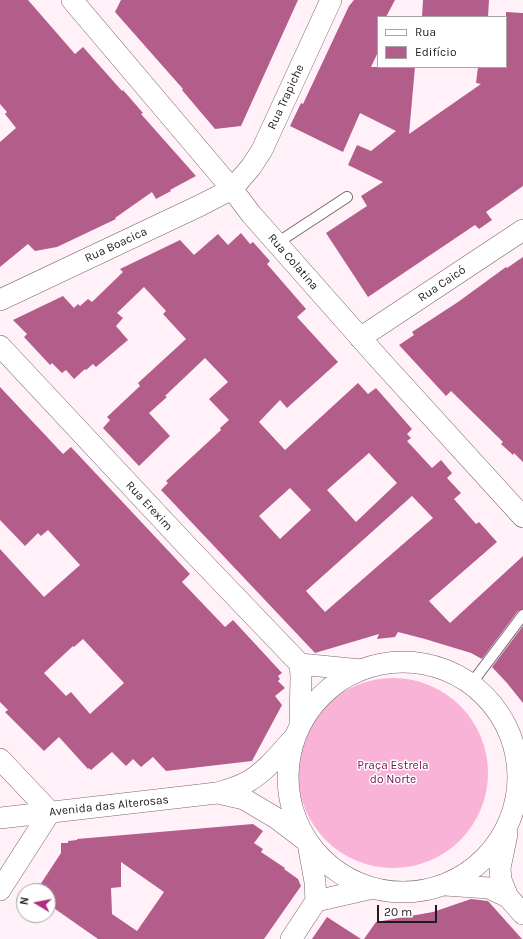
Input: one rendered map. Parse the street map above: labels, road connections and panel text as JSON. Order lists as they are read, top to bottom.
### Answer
{
  "streets": {
    "street": [
      "Rua Trapiche",
      "Rua Boacica",
      "Rua Colatina",
      "Rua Caicó",
      "Rua Erexim",
      "Avenida das Alterosas"
    ]
  },
  "crossings": [
    ["Rua Trapiche", "Rua Boacica"],
    ["Rua Trapiche", "Rua Colatina"],
    ["Rua Boacica", "Rua Colatina"],
    ["Rua Colatina", "Rua Caicó"]
  ],
  "parks": ["Praça Estrela do Norte"],
  "legend": ["Rua", "Edifício"],
  "scale_bar": "20 m",
  "north": "left"
}
